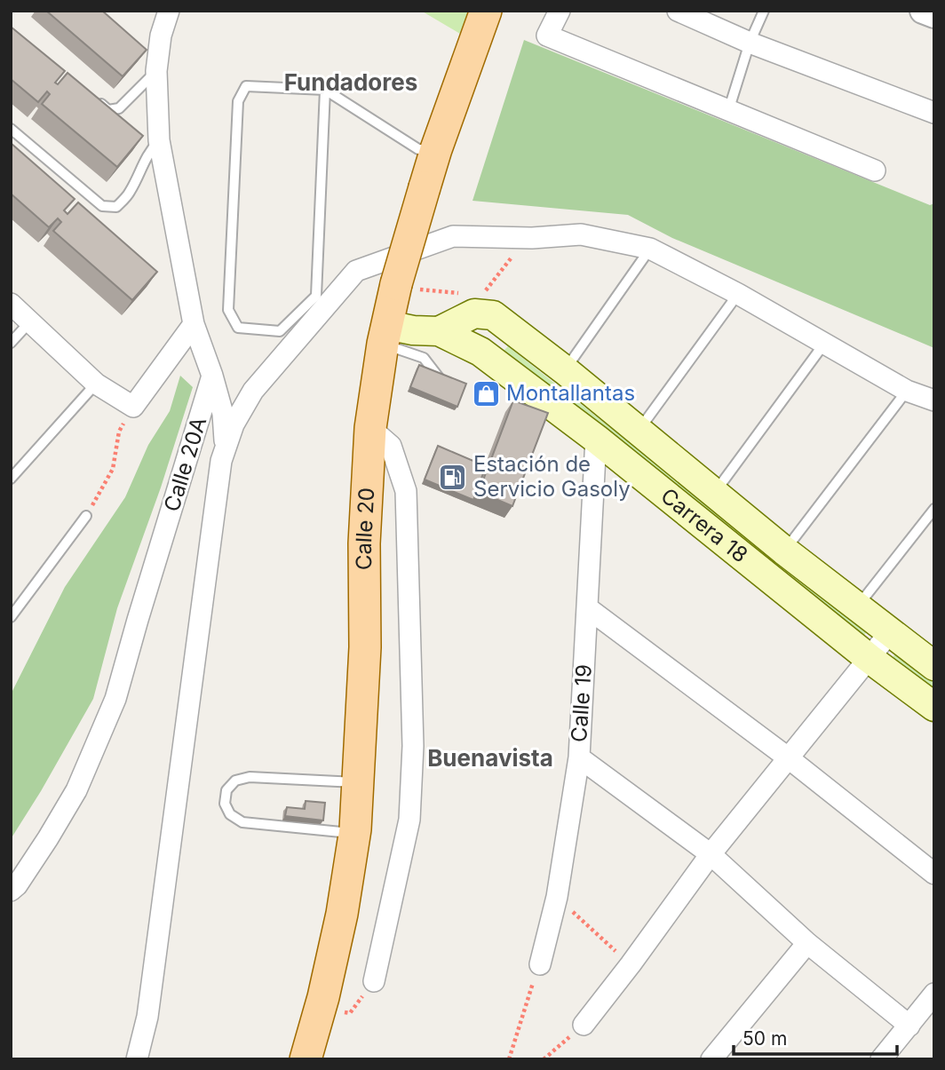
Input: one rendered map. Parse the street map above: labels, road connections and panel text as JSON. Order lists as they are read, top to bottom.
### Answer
{
  "streets": {
    "main road": ["Carrera 18", "Calle 20"],
    "street": ["Calle 20A", "Calle 19"]
  },
  "crossings": [
    ["Carrera 18", "Calle 20"],
    ["Carrera 18", "Calle 19"]
  ],
  "districts": ["Fundadores", "Buenavista"],
  "places": {
    "shop": ["Montallantas"],
    "fuel station": ["Estación de Servicio Gasoly"]
  },
  "scale_bar": "50 m"
}
